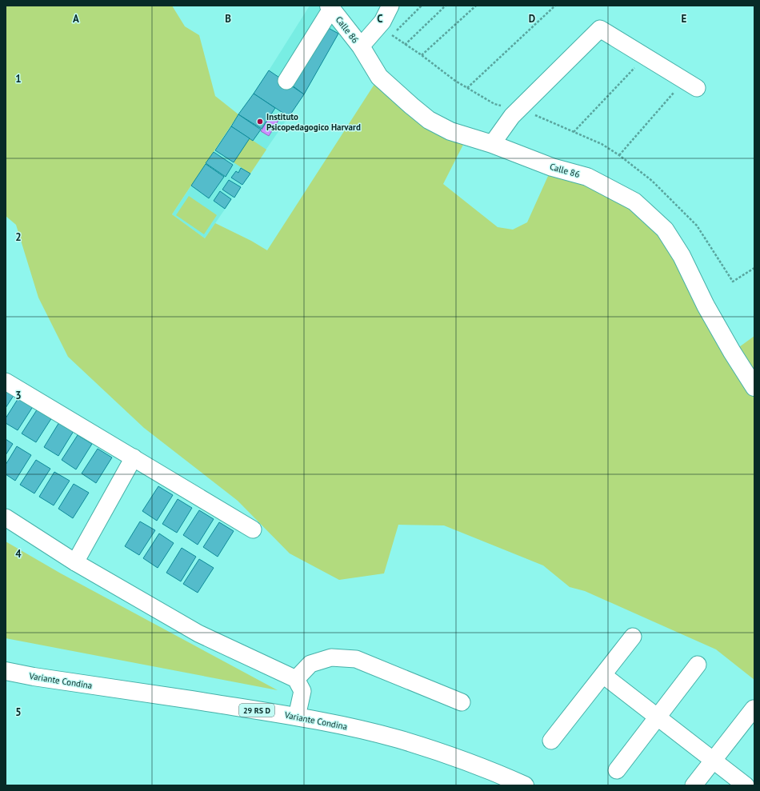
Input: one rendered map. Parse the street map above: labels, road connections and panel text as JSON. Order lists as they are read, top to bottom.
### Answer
{
  "streets": {
    "main road": ["Calle 86", "Variante Condina", "29 RS D"]
  },
  "places": ["Instituto Psicopedagogico Harvard"],
  "grid": {
    "columns": [
      "A",
      "B",
      "C",
      "D",
      "E"
    ],
    "rows": [
      "1",
      "2",
      "3",
      "4",
      "5"
    ]
  }
}
